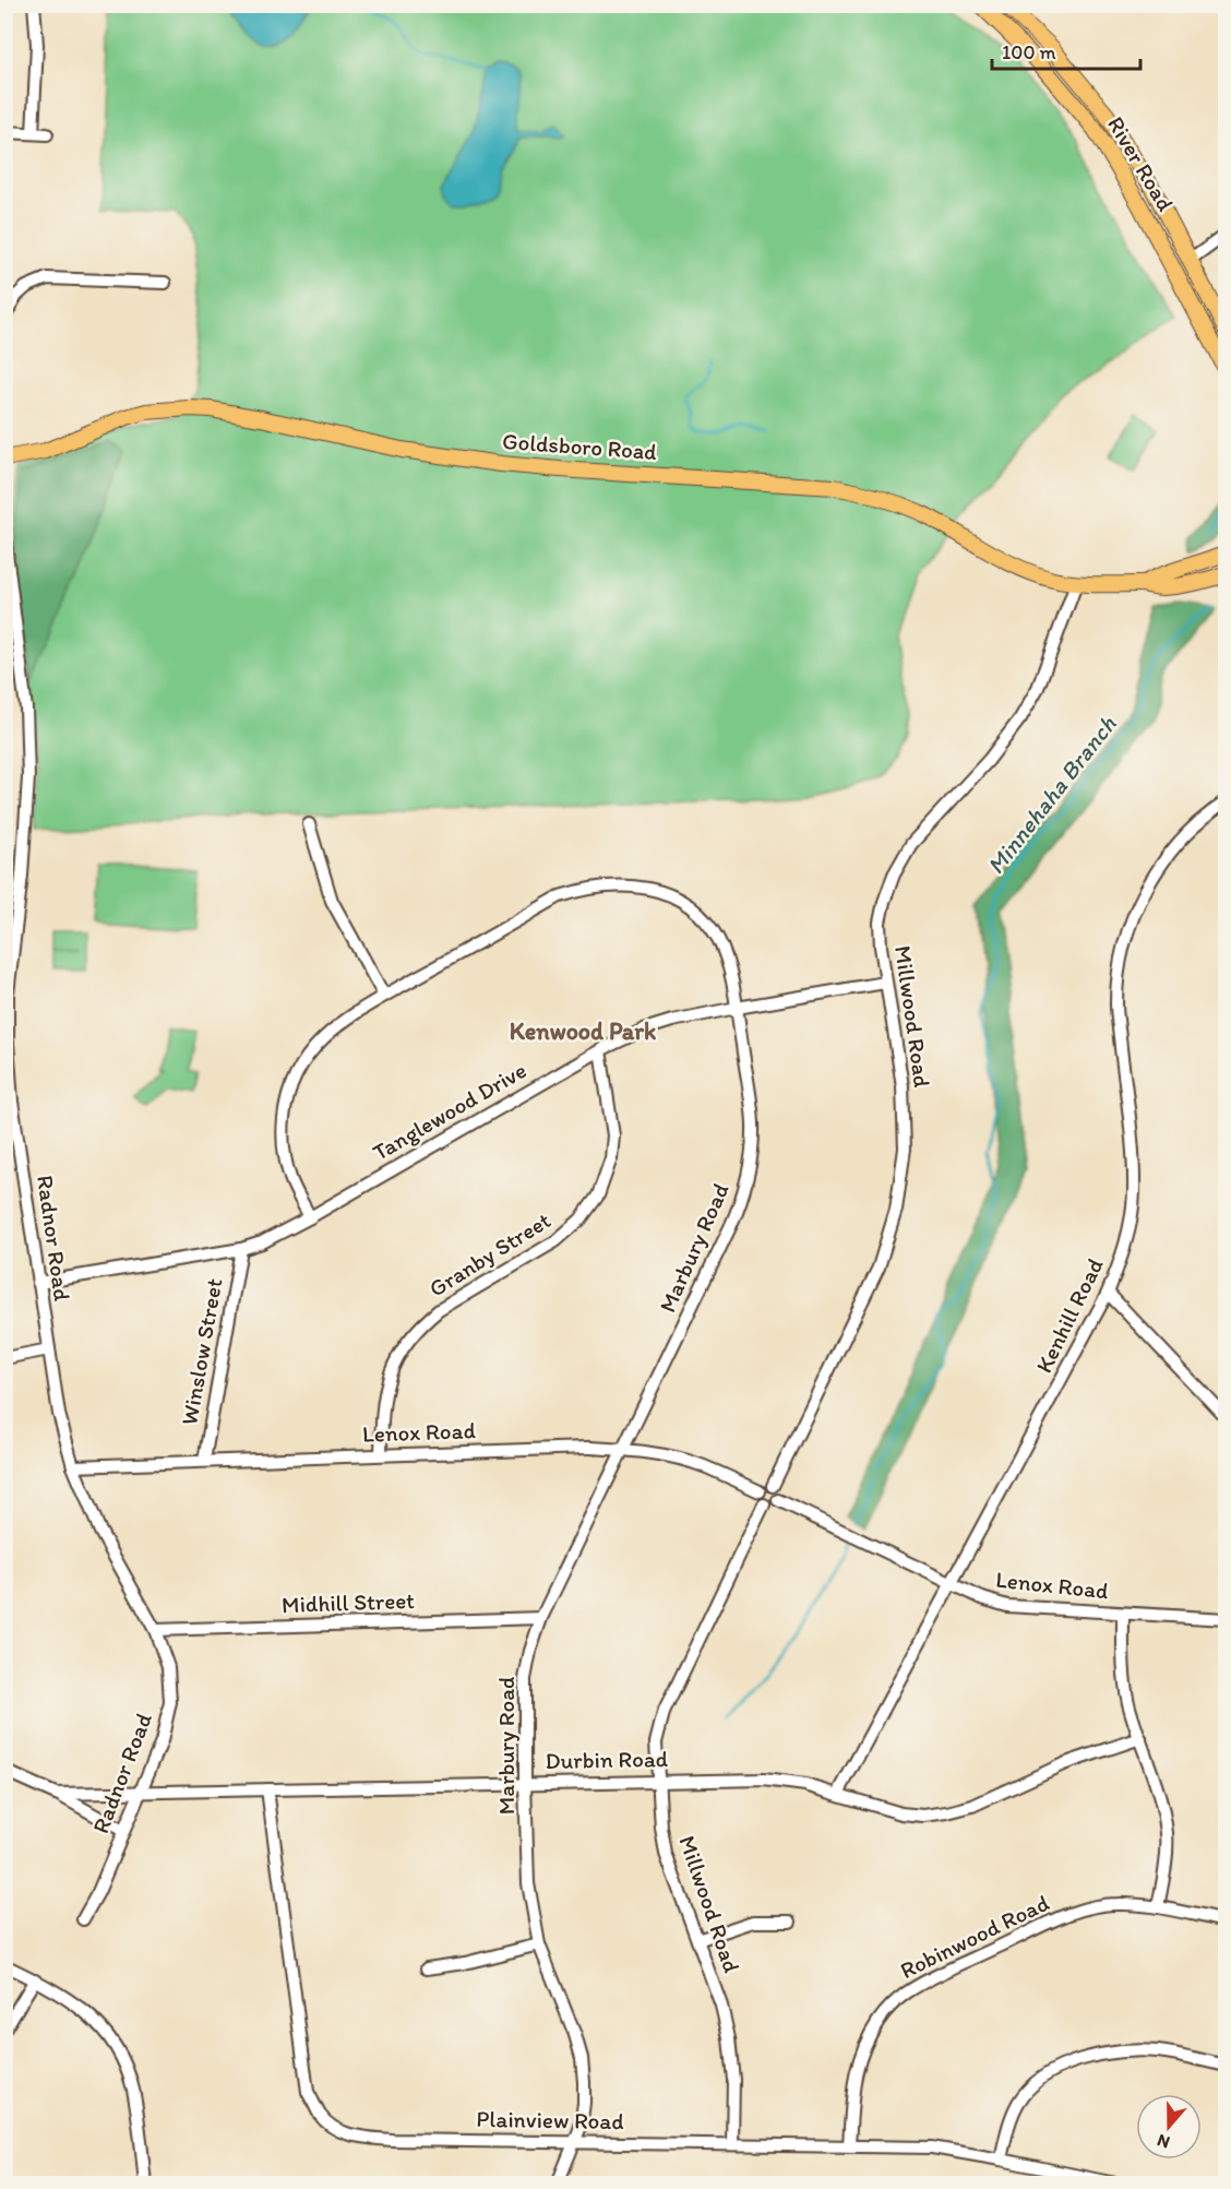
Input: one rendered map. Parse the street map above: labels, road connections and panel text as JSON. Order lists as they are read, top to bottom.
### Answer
{
  "streets": {
    "main road": ["River Road", "Goldsboro Road"],
    "street": [
      "Millwood Road",
      "Tanglewood Drive",
      "Radnor Road",
      "Marbury Road",
      "Granby Street",
      "Kenhill Road",
      "Winslow Street",
      "Lenox Road",
      "Midhill Street",
      "Durbin Road",
      "Robinwood Road",
      "Plainview Road"
    ]
  },
  "crossings": [
    ["Goldsboro Road", "Millwood Road"],
    ["Millwood Road", "Tanglewood Drive"],
    ["Millwood Road", "Lenox Road"],
    ["Millwood Road", "Durbin Road"],
    ["Millwood Road", "Plainview Road"],
    ["Tanglewood Drive", "Radnor Road"],
    ["Tanglewood Drive", "Marbury Road"],
    ["Tanglewood Drive", "Granby Street"],
    ["Tanglewood Drive", "Winslow Street"],
    ["Radnor Road", "Lenox Road"],
    ["Radnor Road", "Midhill Street"],
    ["Radnor Road", "Durbin Road"],
    ["Marbury Road", "Lenox Road"],
    ["Marbury Road", "Midhill Street"],
    ["Marbury Road", "Durbin Road"],
    ["Marbury Road", "Plainview Road"],
    ["Granby Street", "Lenox Road"],
    ["Kenhill Road", "Lenox Road"],
    ["Kenhill Road", "Durbin Road"],
    ["Winslow Street", "Lenox Road"],
    ["Durbin Road", "Plainview Road"],
    ["Robinwood Road", "Plainview Road"]
  ],
  "districts": ["Kenwood Park"],
  "water": ["Minnehaha Branch"],
  "scale_bar": "100 m",
  "north": "bottom"
}
